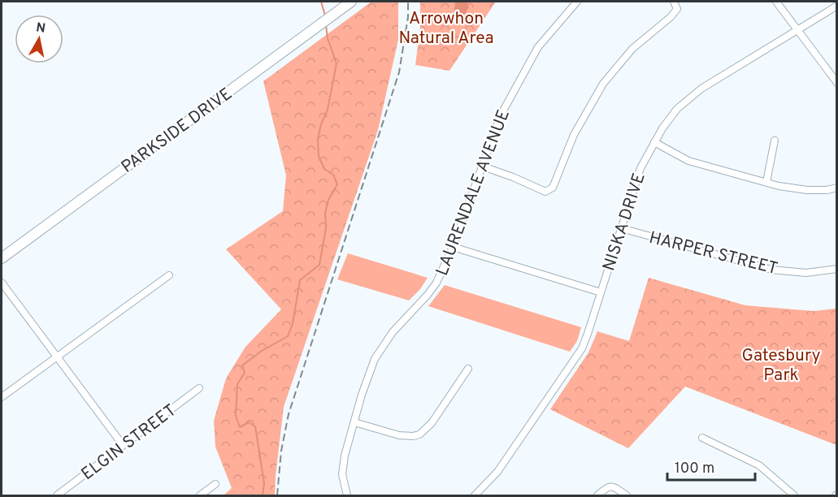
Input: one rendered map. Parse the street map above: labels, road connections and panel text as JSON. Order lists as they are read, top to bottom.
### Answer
{
  "streets": {
    "main road": ["PARKSIDE DRIVE"],
    "street": [
      "LAURENDALE AVENUE",
      "NISKA DRIVE",
      "HARPER STREET",
      "ELGIN STREET"
    ]
  },
  "crossings": [
    ["NISKA DRIVE", "HARPER STREET"]
  ],
  "parks": ["Arrowhon Natural Area", "Gatesbury Park"],
  "scale_bar": "100 m",
  "north": "top"
}
